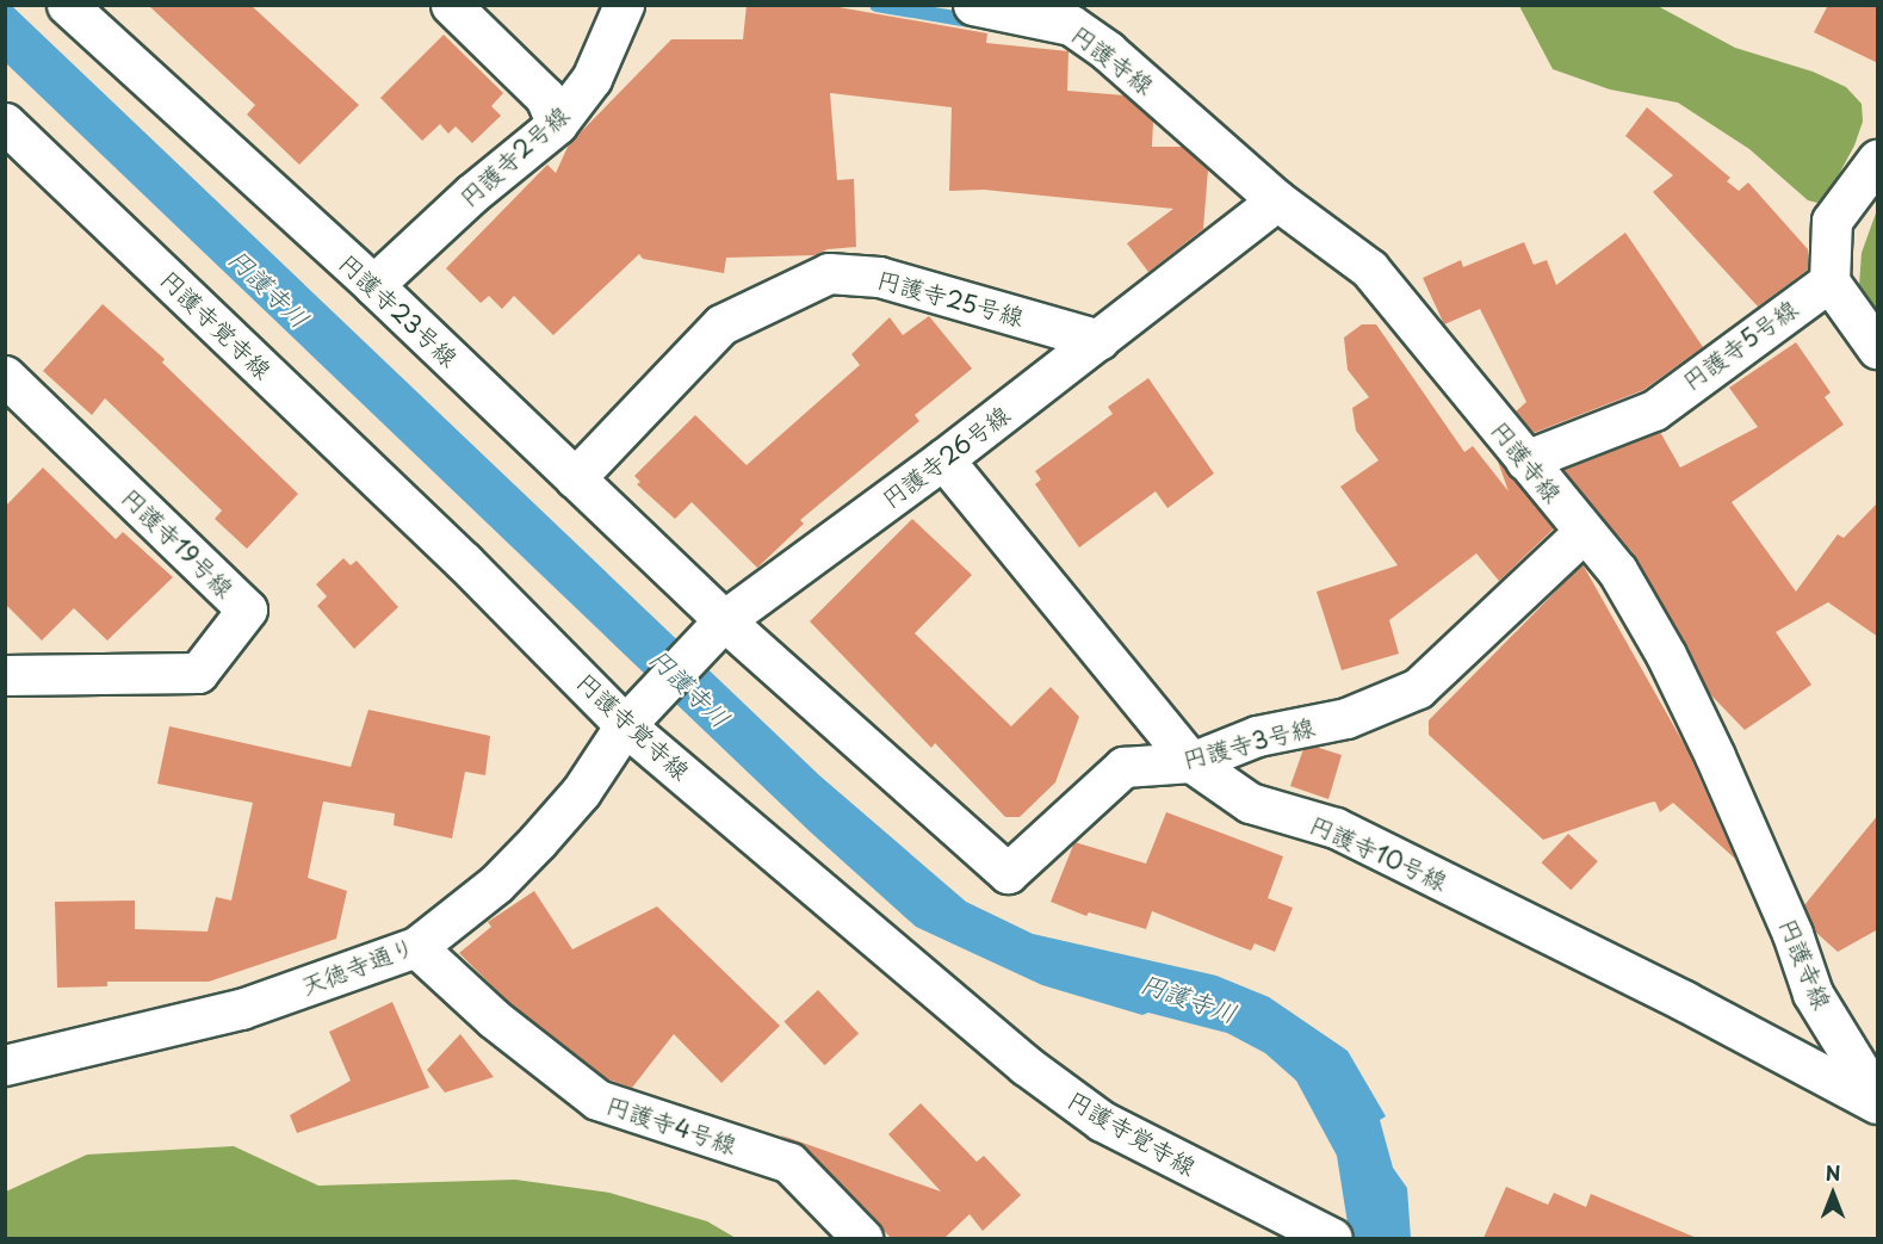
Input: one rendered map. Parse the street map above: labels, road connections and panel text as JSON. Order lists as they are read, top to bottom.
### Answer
{
  "streets": {
    "street": [
      "円護寺線",
      "円護寺2号線",
      "円護寺25号線",
      "円護寺23号線",
      "円護寺覚寺線",
      "円護寺5号線",
      "円護寺26号線",
      "円護寺19号線",
      "円護寺3号線",
      "円護寺10号線",
      "天徳寺通り",
      "円護寺4号線"
    ]
  },
  "crossings": [
    ["円護寺線", "円護寺5号線"],
    ["円護寺線", "円護寺26号線"],
    ["円護寺線", "円護寺3号線"],
    ["円護寺線", "円護寺10号線"],
    ["円護寺2号線", "円護寺23号線"],
    ["円護寺25号線", "円護寺23号線"],
    ["円護寺25号線", "円護寺26号線"],
    ["円護寺23号線", "円護寺26号線"],
    ["円護寺23号線", "円護寺3号線"],
    ["円護寺覚寺線", "円護寺26号線"],
    ["円護寺覚寺線", "天徳寺通り"],
    ["円護寺26号線", "円護寺3号線"],
    ["円護寺26号線", "円護寺10号線"],
    ["円護寺26号線", "天徳寺通り"],
    ["円護寺3号線", "円護寺10号線"],
    ["天徳寺通り", "円護寺4号線"]
  ],
  "water": ["円護寺川"],
  "north": "top"
}
